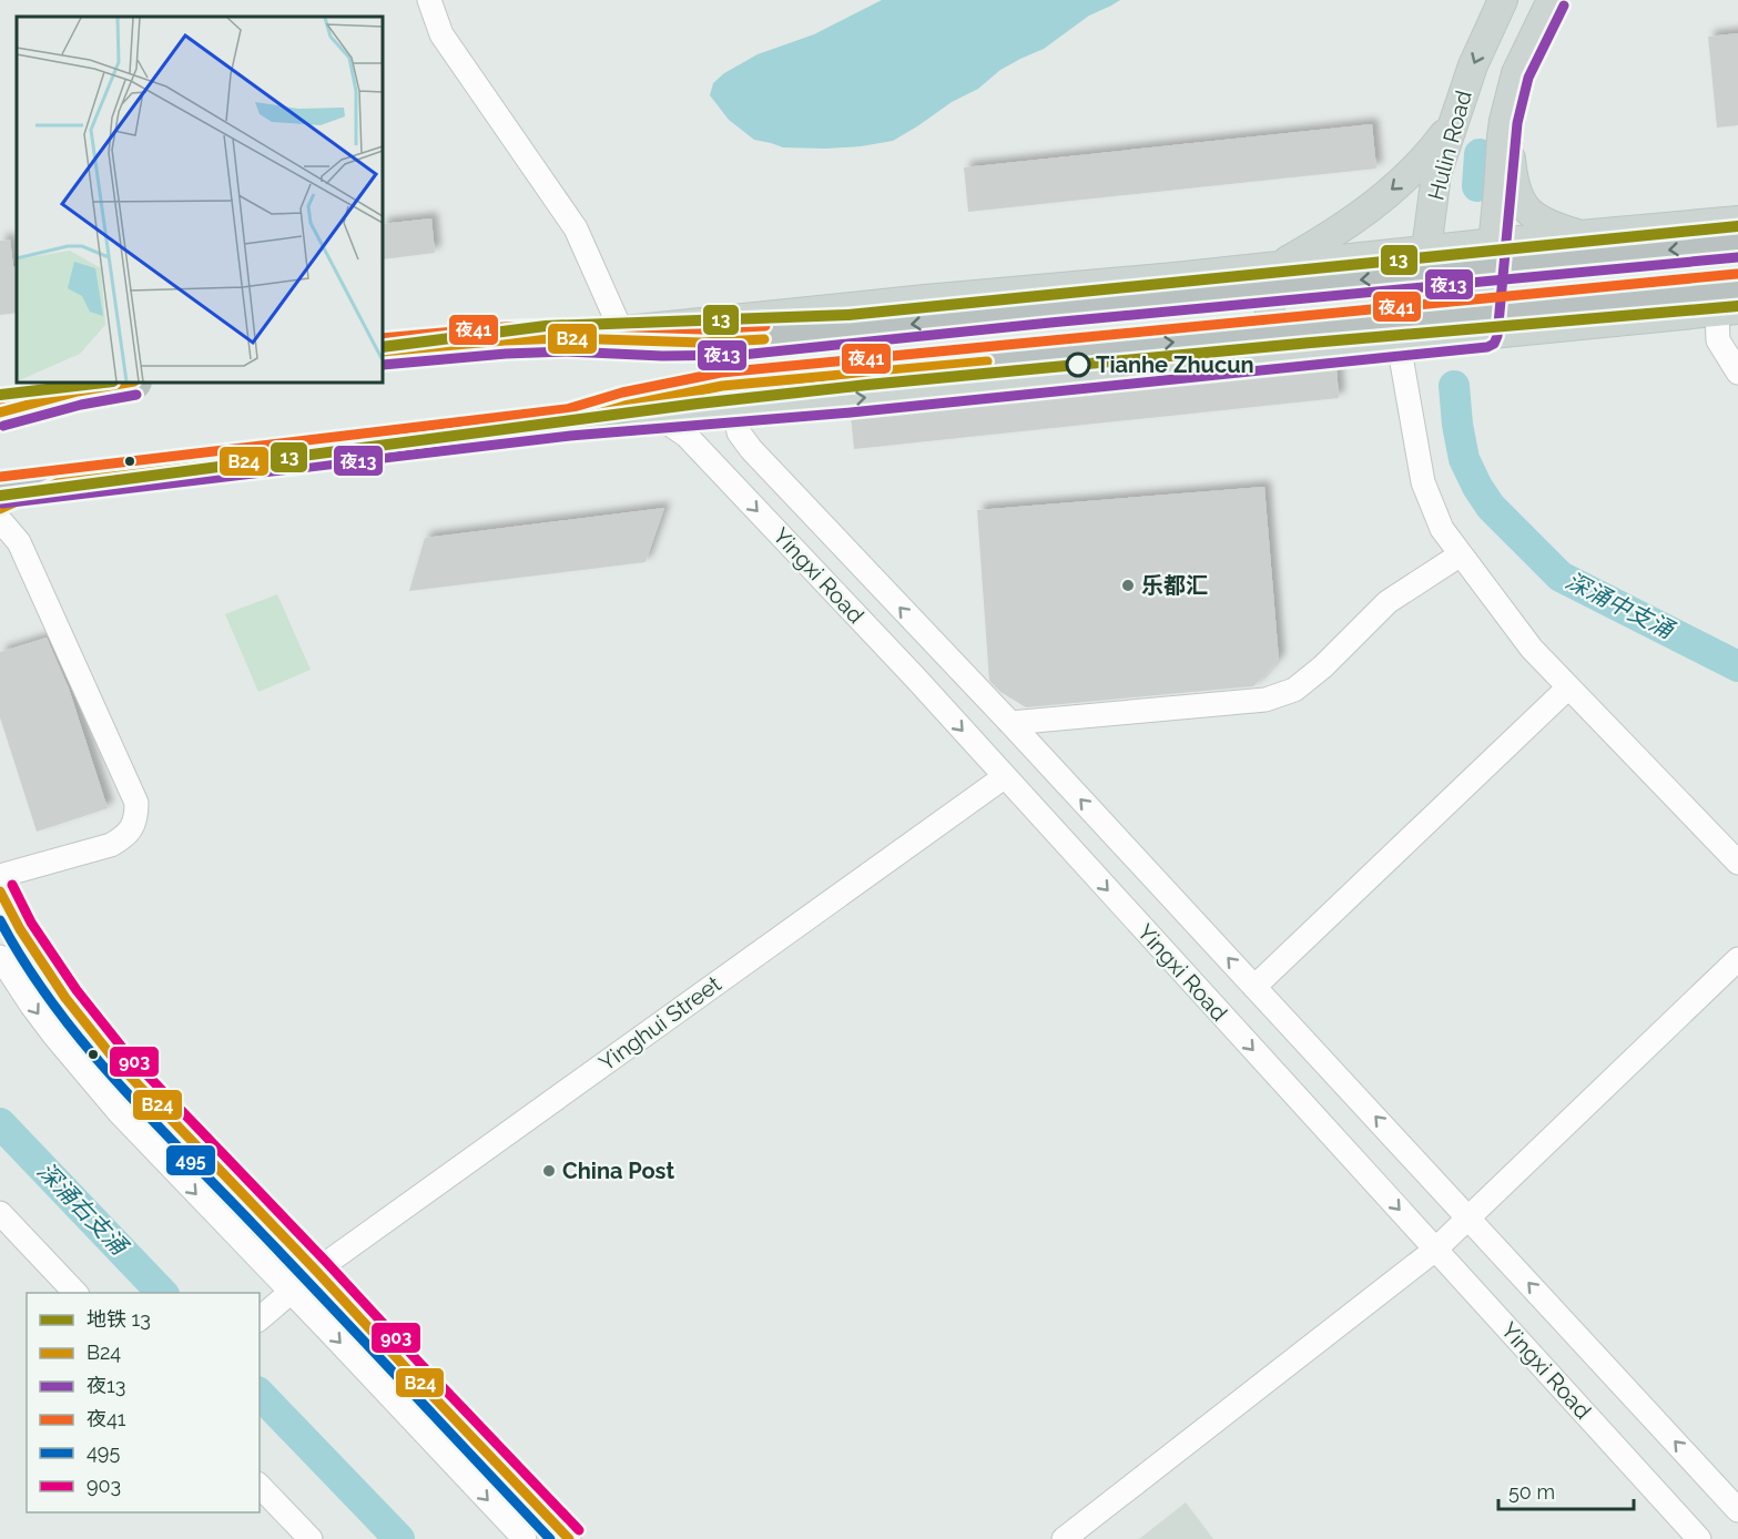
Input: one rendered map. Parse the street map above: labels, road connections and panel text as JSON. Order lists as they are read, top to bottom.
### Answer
{
  "streets": {
    "main road": ["Hulin Road"],
    "street": ["Yingxi Road", "Yinghui Street"]
  },
  "crossings": [
    ["Yingxi Road", "Yinghui Street"]
  ],
  "water": ["深涌中支涌", "深涌右支涌"],
  "places": ["Tianhe Zhucun", "乐都汇", "China Post"],
  "lines": [
    "transit line 夜13",
    "metro line 13",
    "transit line 夜41",
    "transit line B24",
    "transit line 903",
    "transit line 495"
  ],
  "legend": [
    "地铁 13",
    "B24",
    "夜13",
    "夜41",
    "495",
    "903"
  ],
  "scale_bar": "50 m"
}
